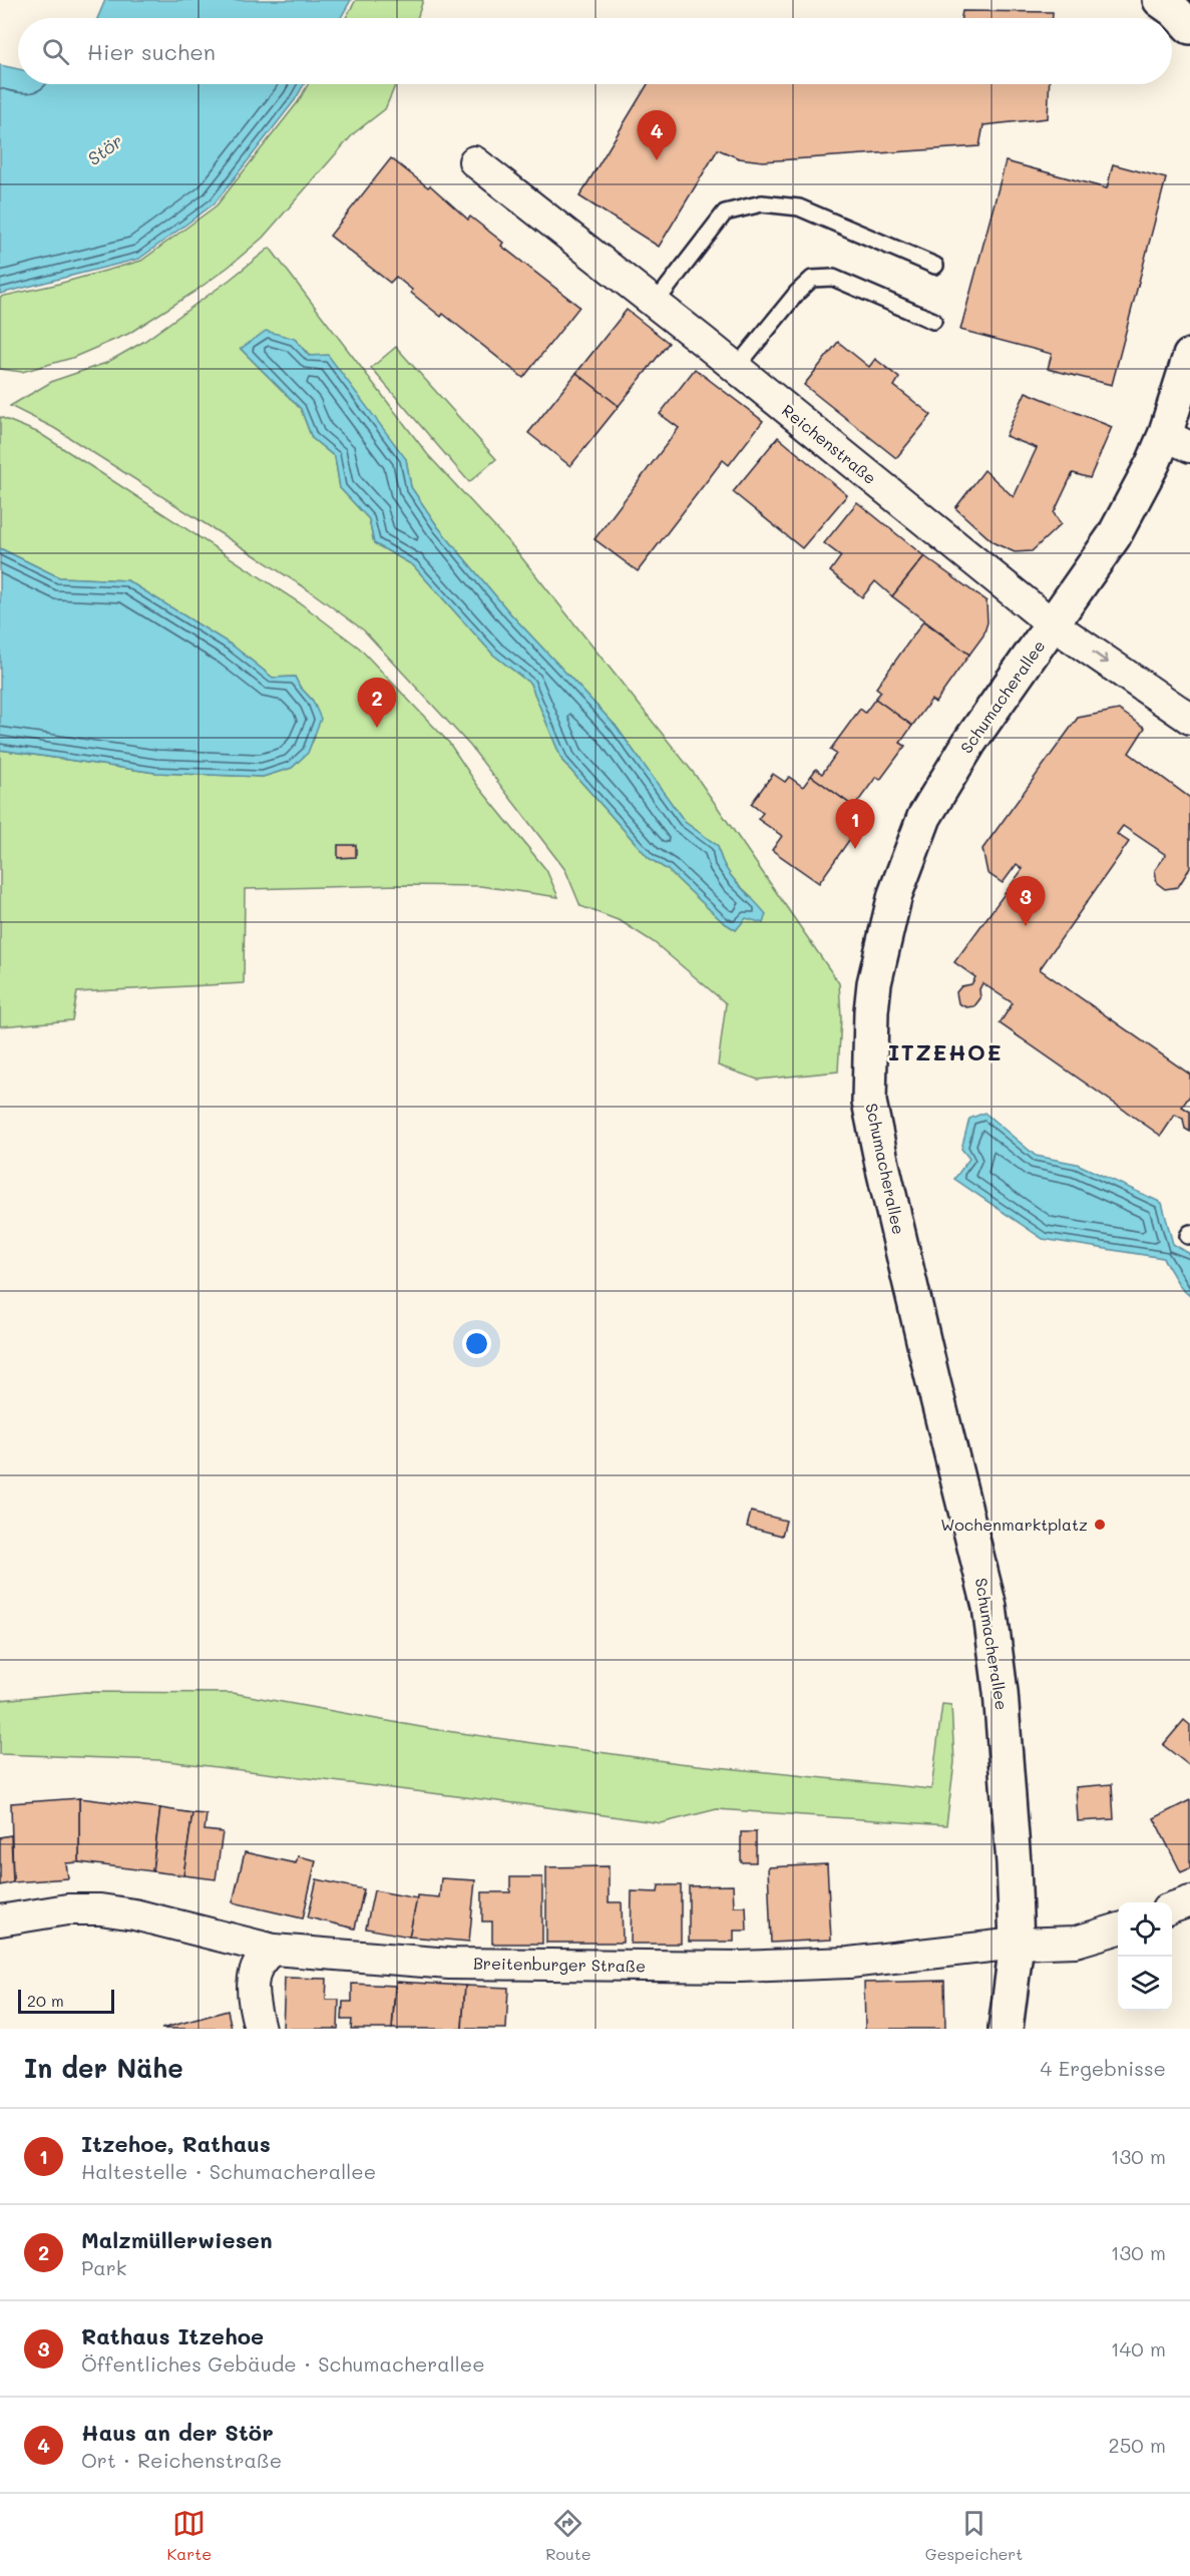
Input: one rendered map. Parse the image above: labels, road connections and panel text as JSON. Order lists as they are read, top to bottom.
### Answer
{
  "streets": {
    "street": ["Reichenstraße", "Schumacherallee", "Breitenburger Straße"]
  },
  "crossings": [
    ["Reichenstraße", "Schumacherallee"],
    ["Schumacherallee", "Breitenburger Straße"]
  ],
  "districts": ["ITZEHOE"],
  "water": ["Stör"],
  "places": ["Wochenmarktplatz"],
  "scale_bar": "20 m",
  "page": {
    "search": "Hier suchen",
    "pins": [
      "4",
      "2",
      "1",
      "3"
    ],
    "scale": "20 m",
    "heading": ["In der Nähe", "4 Ergebnisse"],
    "list": [
      {
        "mark": "1",
        "name": "Itzehoe, Rathaus",
        "note": "Haltestelle · Schumacherallee",
        "value": "130 m"
      },
      {
        "mark": "2",
        "name": "Malzmüllerwiesen",
        "note": "Park",
        "value": "130 m"
      },
      {
        "mark": "3",
        "name": "Rathaus Itzehoe",
        "note": "Öffentliches Gebäude · Schumacherallee",
        "value": "140 m"
      },
      {
        "mark": "4",
        "name": "Haus an der Stör",
        "note": "Ort · Reichenstraße",
        "value": "250 m"
      }
    ],
    "nav": ["Karte", "Route", "Gespeichert"]
  }
}
